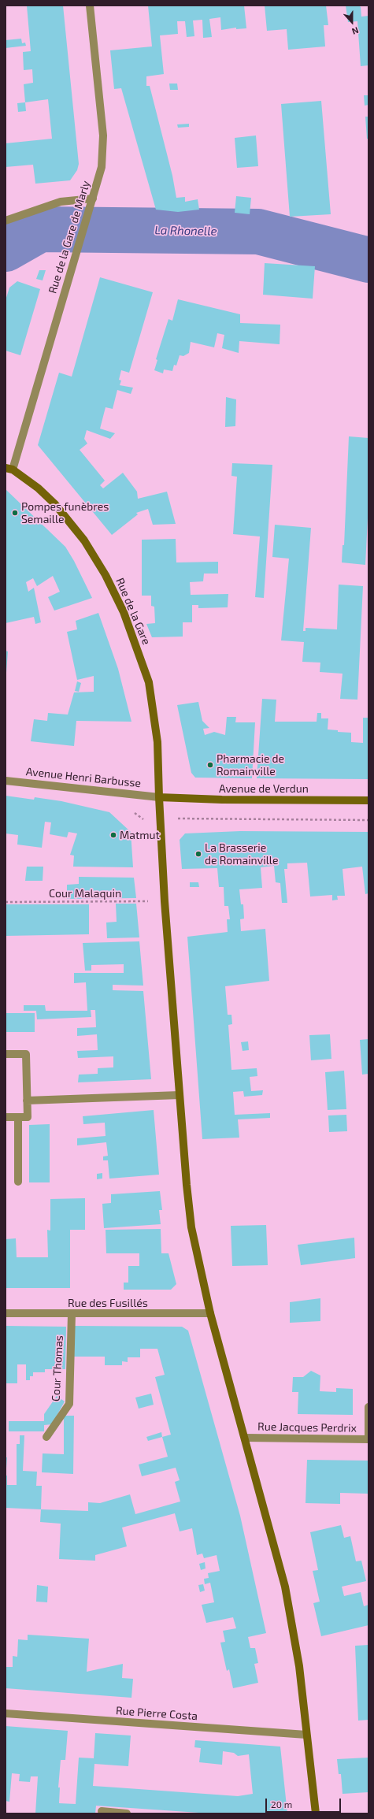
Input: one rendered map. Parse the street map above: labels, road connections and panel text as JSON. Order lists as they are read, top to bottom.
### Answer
{
  "streets": {
    "main road": ["Rue de la Gare", "Avenue de Verdun"],
    "street": [
      "Rue de la Gare de Marly",
      "Avenue Henri Barbusse",
      "Rue des Fusillés",
      "Cour Thomas",
      "Rue Jacques Perdrix",
      "Rue Pierre Costa"
    ],
    "path": ["Cour Malaquin"]
  },
  "crossings": [
    ["Rue de la Gare de Marly", "Rue de la Gare"],
    ["Rue de la Gare", "Avenue Henri Barbusse"],
    ["Rue de la Gare", "Avenue de Verdun"],
    ["Rue de la Gare", "Cour Malaquin"],
    ["Rue de la Gare", "Rue des Fusillés"],
    ["Rue de la Gare", "Rue Jacques Perdrix"],
    ["Rue de la Gare", "Rue Pierre Costa"],
    ["Avenue Henri Barbusse", "Avenue de Verdun"],
    ["Rue des Fusillés", "Cour Thomas"]
  ],
  "water": ["La Rhonelle"],
  "places": [
    "Pompes funèbres Semaille",
    "Pharmacie de Romainville",
    "Matmut",
    "La Brasserie de Romainville"
  ],
  "scale_bar": "20 m",
  "north": "bottom"
}
